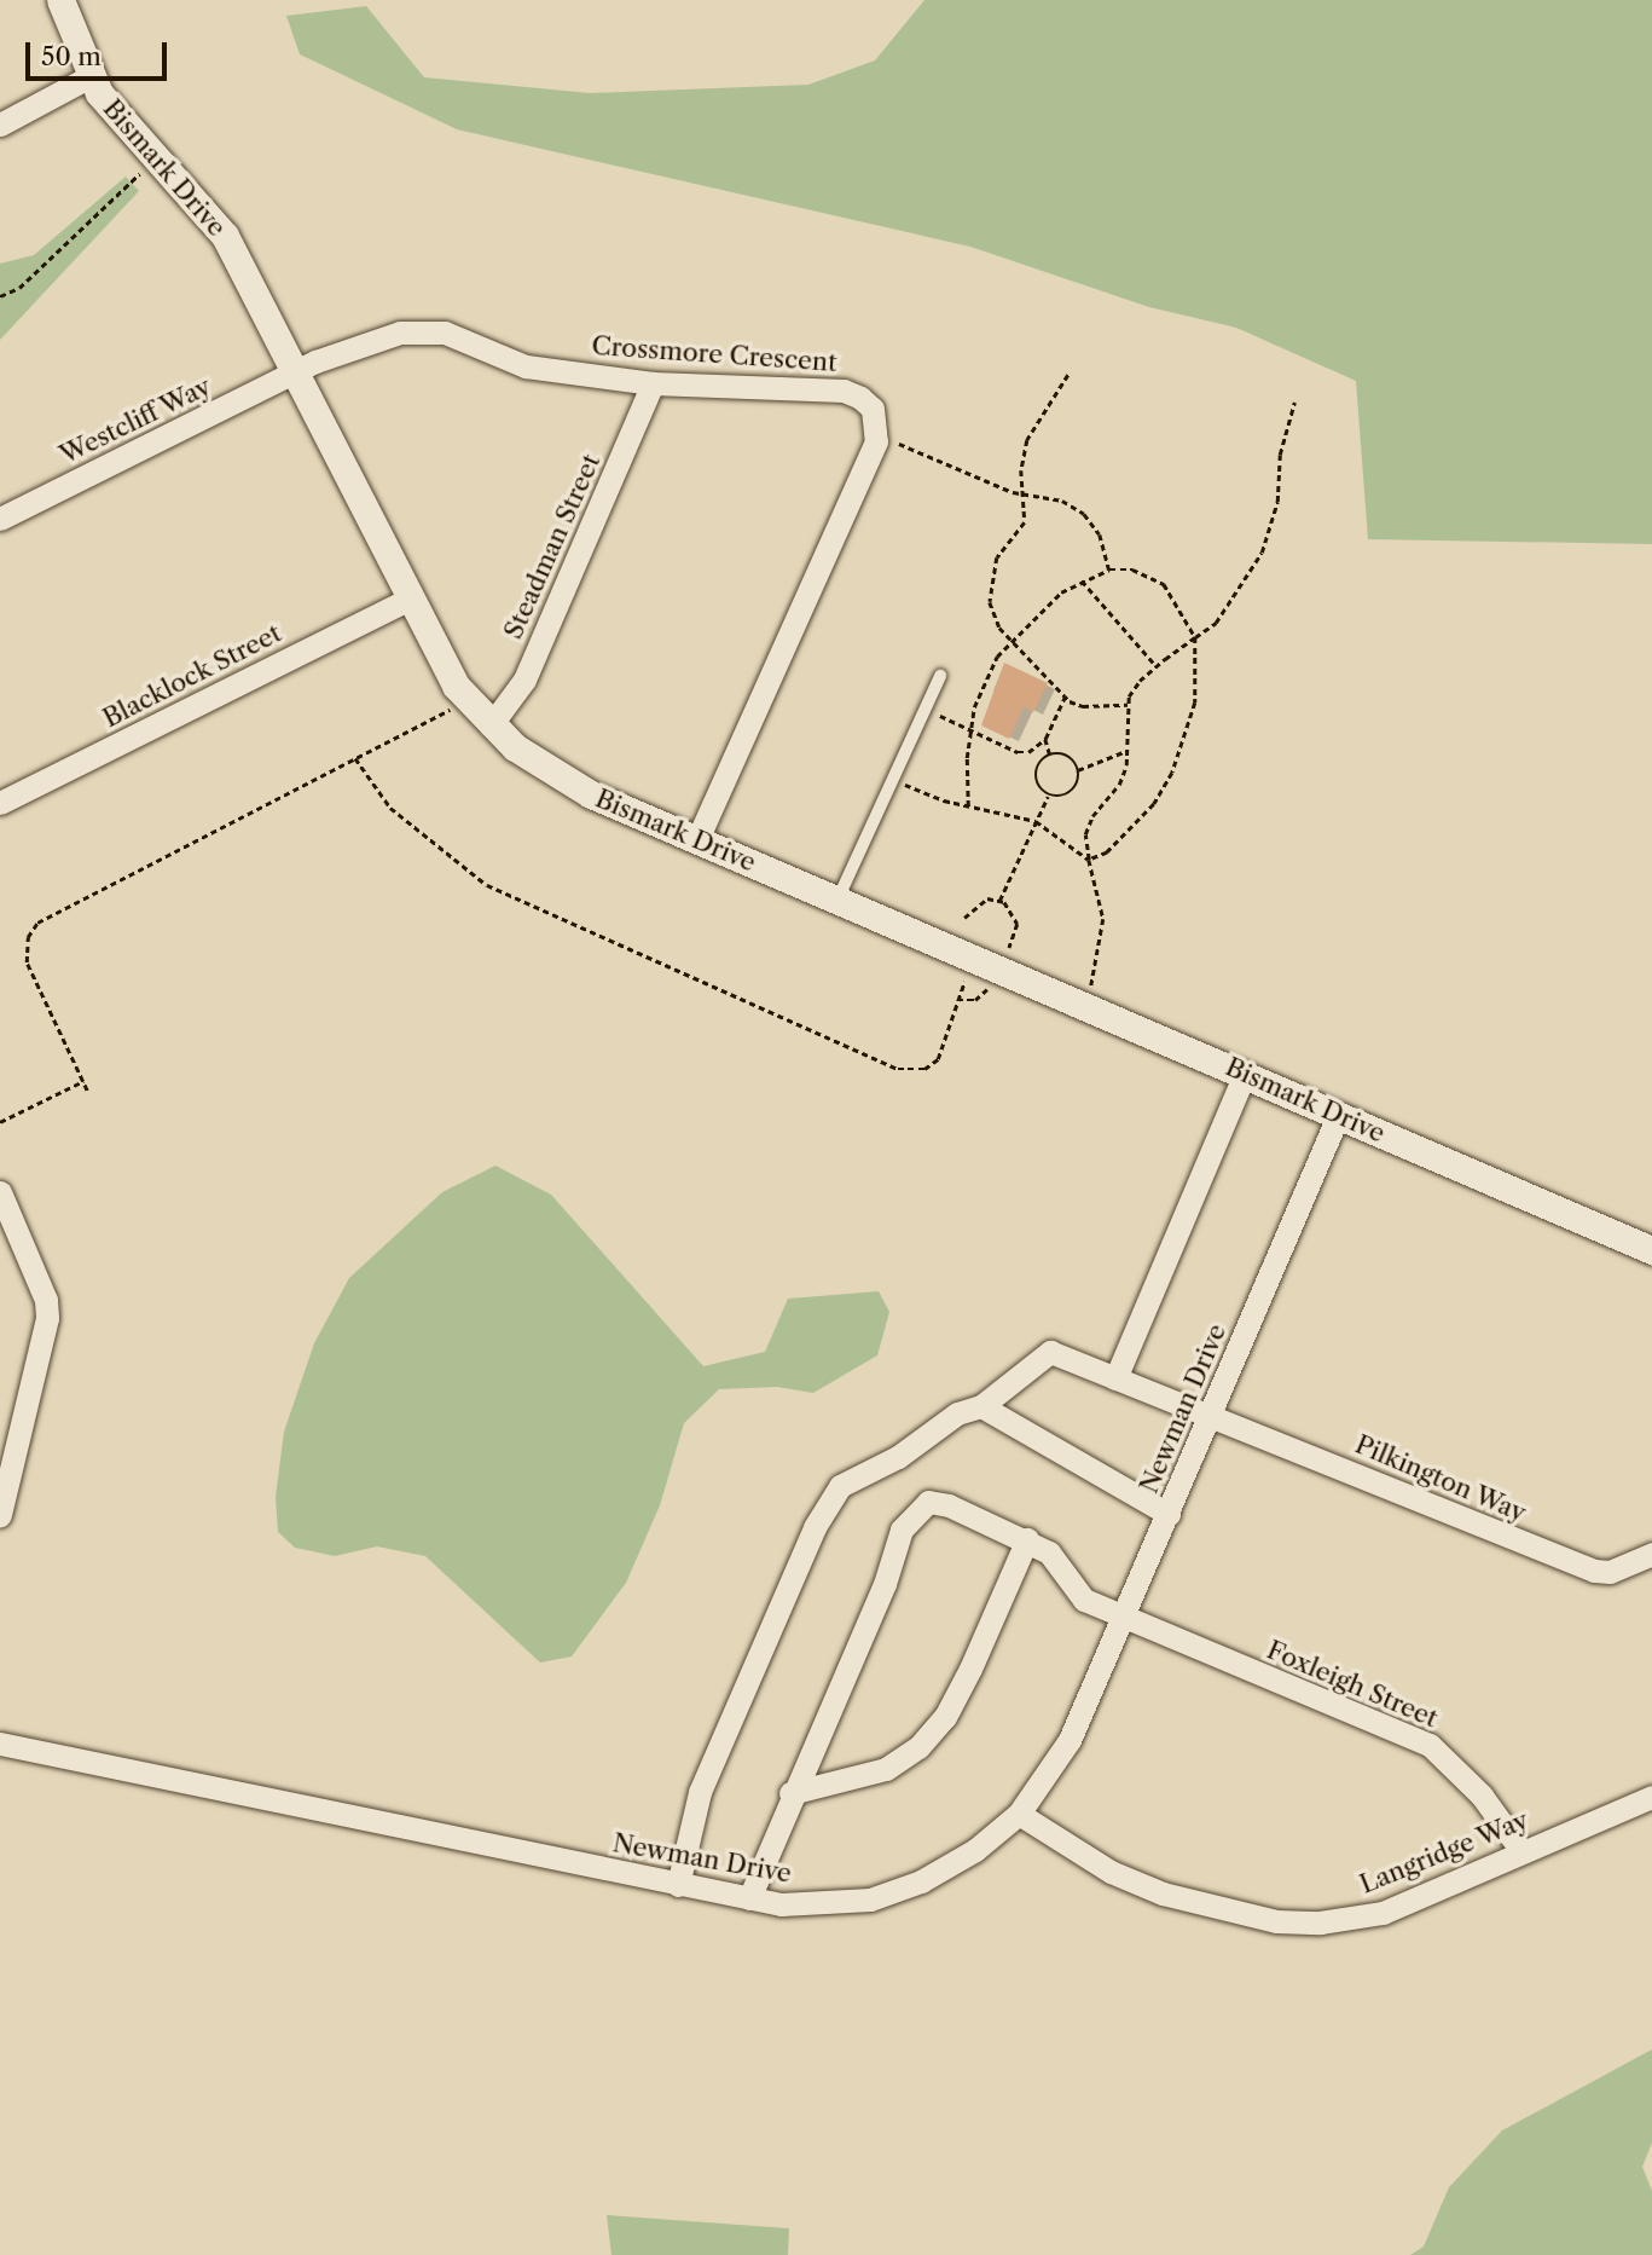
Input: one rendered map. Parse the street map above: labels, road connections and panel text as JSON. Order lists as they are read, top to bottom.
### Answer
{
  "streets": {
    "street": [
      "Bismark Drive",
      "Crossmore Crescent",
      "Westcliff Way",
      "Steadman Street",
      "Blacklock Street",
      "Newman Drive",
      "Pilkington Way",
      "Foxleigh Street",
      "Langridge Way"
    ]
  },
  "crossings": [
    ["Bismark Drive", "Crossmore Crescent"],
    ["Bismark Drive", "Westcliff Way"],
    ["Bismark Drive", "Steadman Street"],
    ["Bismark Drive", "Blacklock Street"],
    ["Bismark Drive", "Newman Drive"],
    ["Crossmore Crescent", "Westcliff Way"],
    ["Crossmore Crescent", "Steadman Street"],
    ["Newman Drive", "Pilkington Way"],
    ["Newman Drive", "Foxleigh Street"],
    ["Newman Drive", "Langridge Way"],
    ["Foxleigh Street", "Langridge Way"]
  ],
  "scale_bar": "50 m"
}
